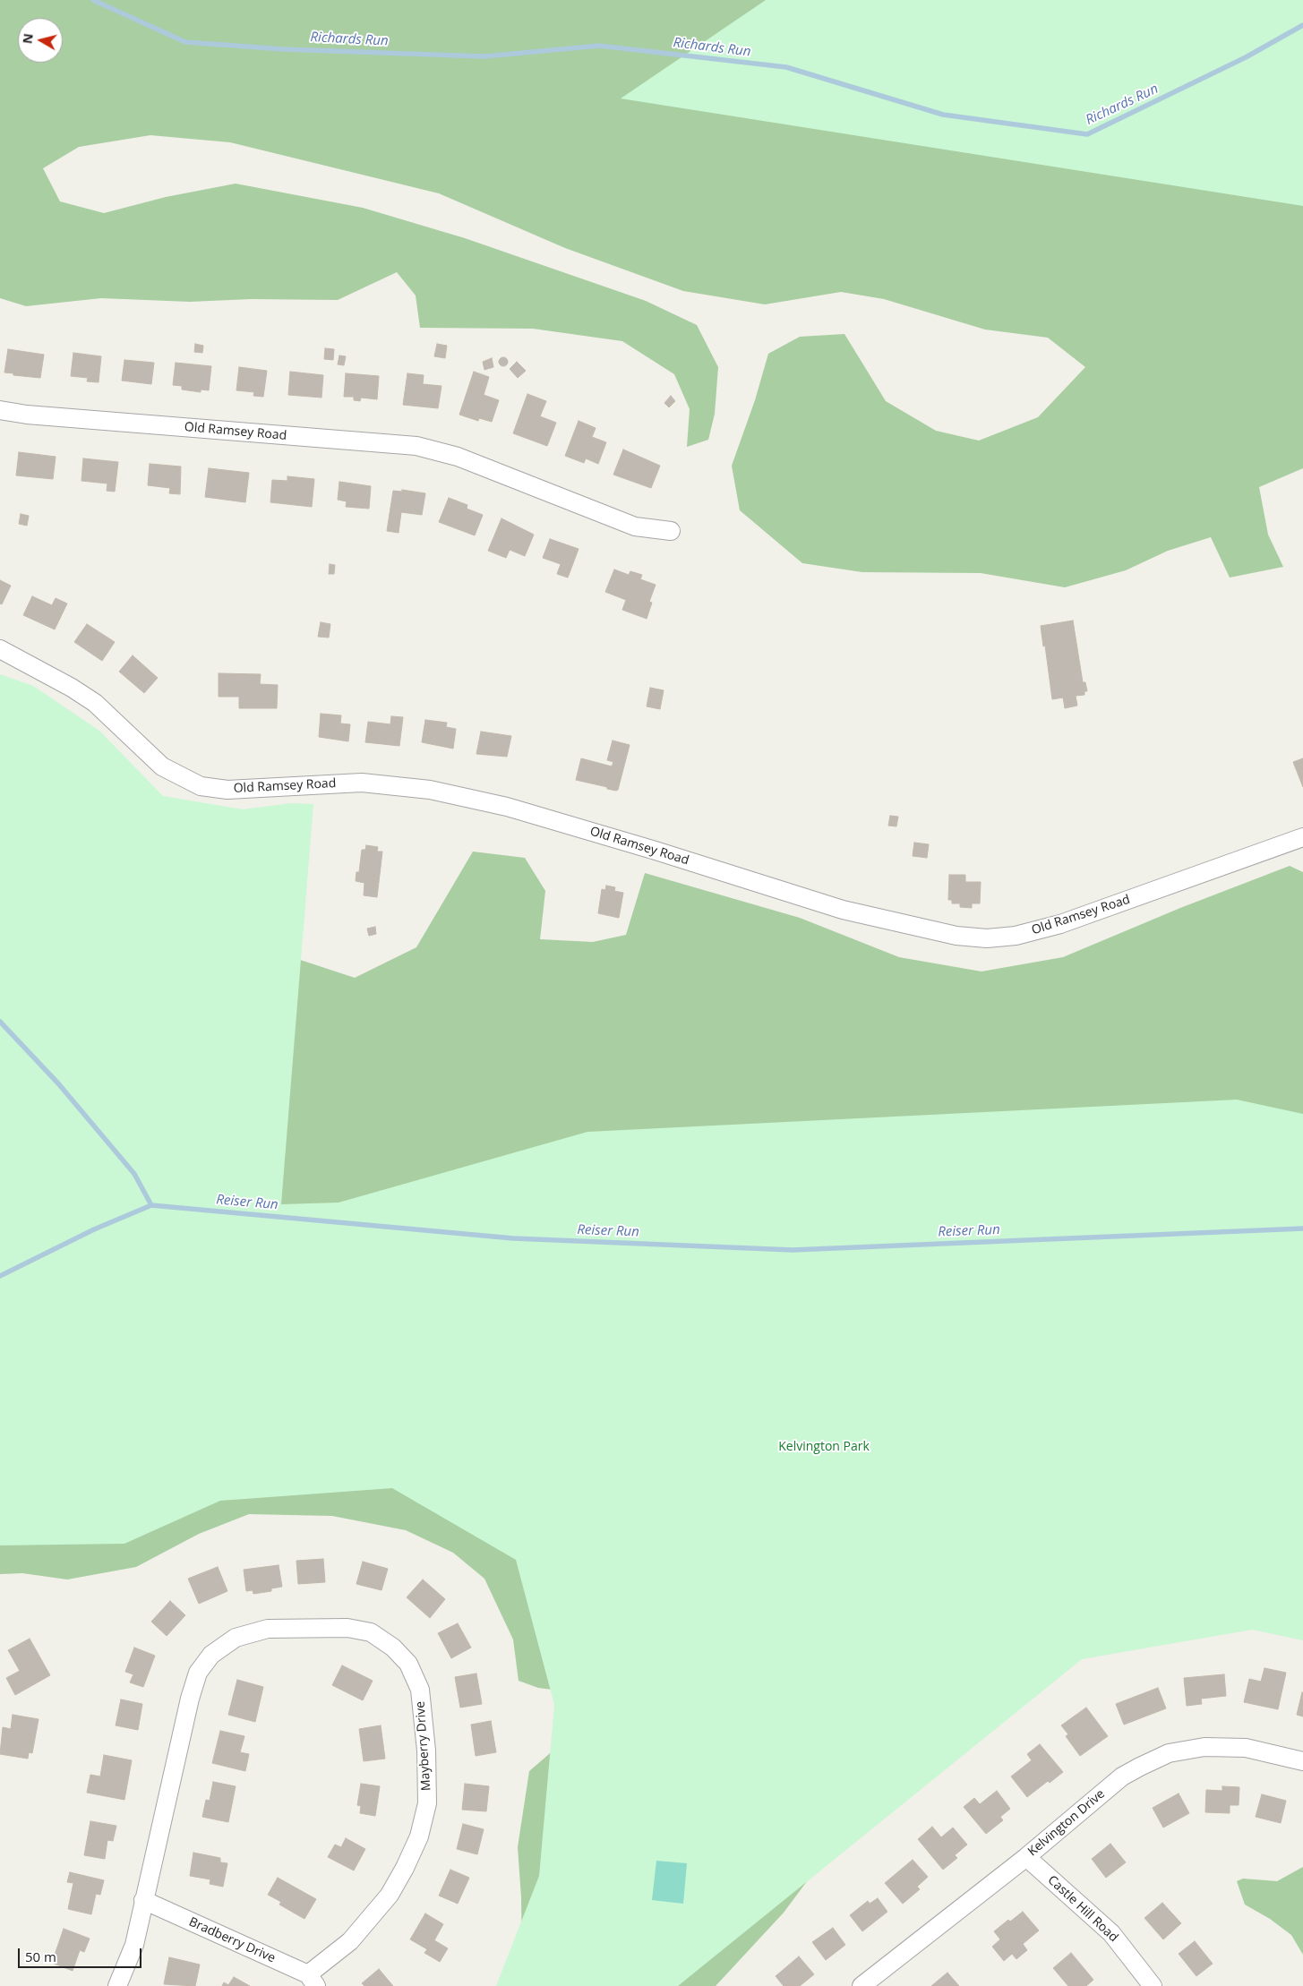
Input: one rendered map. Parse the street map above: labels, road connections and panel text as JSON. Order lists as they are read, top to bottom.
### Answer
{
  "streets": {
    "street": [
      "Old Ramsey Road",
      "Mayberry Drive",
      "Kelvington Drive",
      "Castle Hill Road",
      "Bradberry Drive"
    ]
  },
  "crossings": [
    ["Mayberry Drive", "Bradberry Drive"],
    ["Kelvington Drive", "Castle Hill Road"]
  ],
  "water": ["Richards Run", "Reiser Run"],
  "parks": ["Kelvington Park"],
  "scale_bar": "50 m",
  "north": "left"
}
